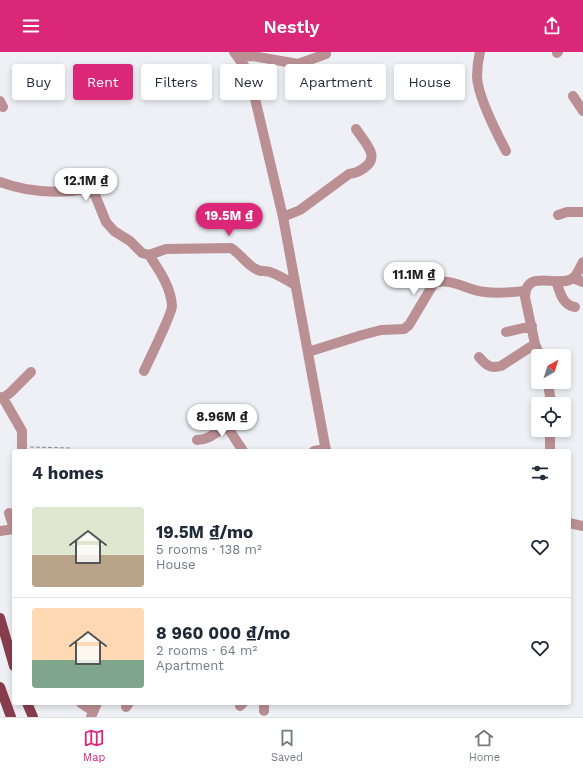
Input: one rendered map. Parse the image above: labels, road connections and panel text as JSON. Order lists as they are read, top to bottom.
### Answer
{
  "north": "top right",
  "page": {
    "header": "Nestly",
    "chip": [
      "Buy",
      "Rent",
      "Filters",
      "New",
      "Apartment",
      "House"
    ],
    "price": [
      "12.1M ₫",
      "19.5M ₫",
      "11.1M ₫",
      "8.96M ₫"
    ],
    "heading": "4 homes",
    "list": [
      {
        "name": "19.5M ₫/mo",
        "note": "5 rooms · 138 m² · House"
      },
      {
        "name": "8 960 000 ₫/mo",
        "note": "2 rooms · 64 m² · Apartment"
      }
    ],
    "tabs": ["Map", "Saved", "Home"]
  }
}
